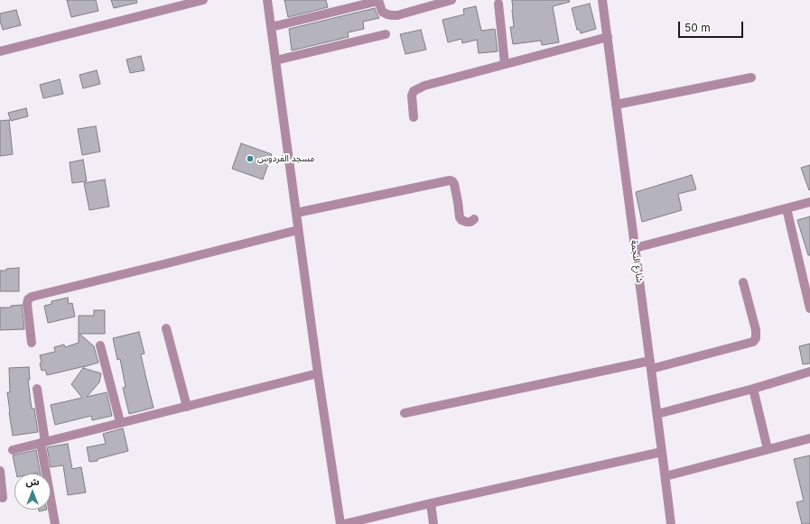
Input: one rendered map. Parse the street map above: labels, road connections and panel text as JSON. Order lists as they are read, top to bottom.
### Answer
{
  "streets": {
    "street": ["شارع النجمة"]
  },
  "places": ["مسجد الفردوس"],
  "scale_bar": "50 m",
  "north": "top"
}
